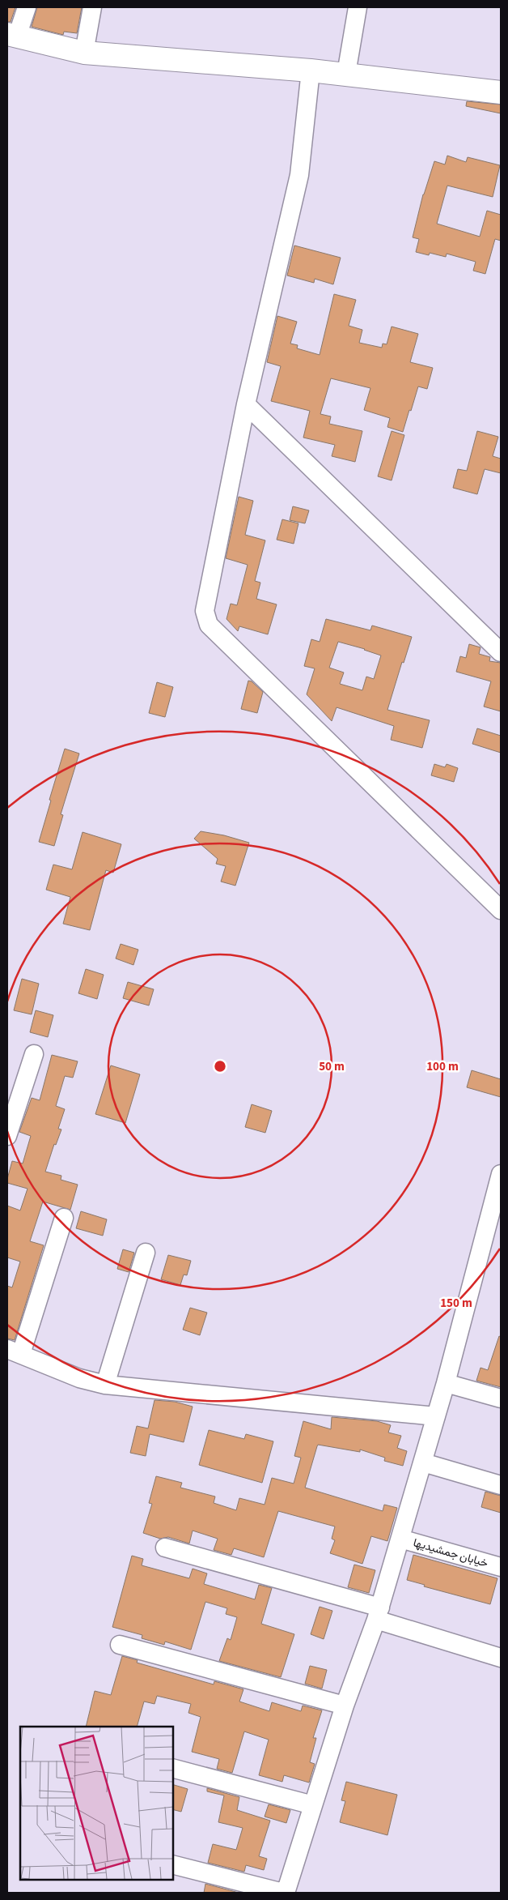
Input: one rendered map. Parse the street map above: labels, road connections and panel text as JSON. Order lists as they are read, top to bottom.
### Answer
{
  "streets": {
    "street": ["خیابان جمشیدیها"]
  },
  "rings": ["50 m", "100 m", "150 m"]
}
